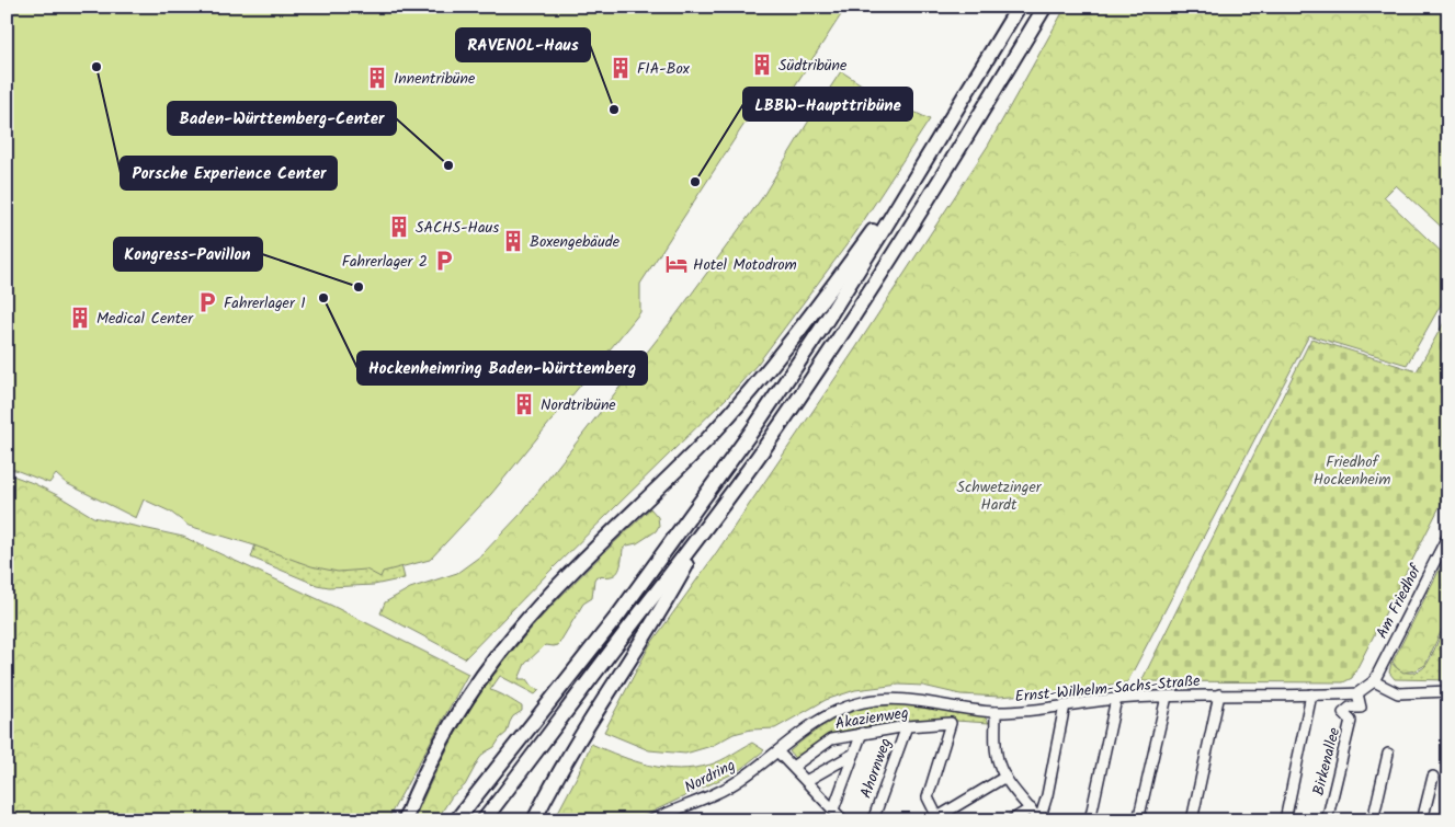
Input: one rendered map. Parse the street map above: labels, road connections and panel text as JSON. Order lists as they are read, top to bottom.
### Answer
{
  "streets": {
    "street": [
      "Am Friedhof",
      "Ernst-Wilhelm-Sachs-Straße",
      "Akazienweg",
      "Birkenallee",
      "Ahornweg",
      "Nordring"
    ]
  },
  "crossings": [
    ["Ernst-Wilhelm-Sachs-Straße", "Birkenallee"],
    ["Ernst-Wilhelm-Sachs-Straße", "Nordring"],
    ["Akazienweg", "Ahornweg"]
  ],
  "parks": ["Friedhof Hockenheim", "Schwetzinger Hardt"],
  "places": {
    "building": [
      "Südtribüne",
      "FIA-Box",
      "Innentribüne",
      "SACHS-Haus",
      "Boxengebäude",
      "Medical Center",
      "Nordtribüne"
    ],
    "other": [
      "Porsche Experience Center",
      "RAVENOL-Haus",
      "Baden-Württemberg-Center",
      "LBBW-Haupttribüne",
      "Kongress-Pavillon",
      "Hockenheimring Baden-Württemberg"
    ],
    "parking": ["Fahrerlager 2", "Fahrerlager 1"],
    "hotel": ["Hotel Motodrom"]
  }
}
